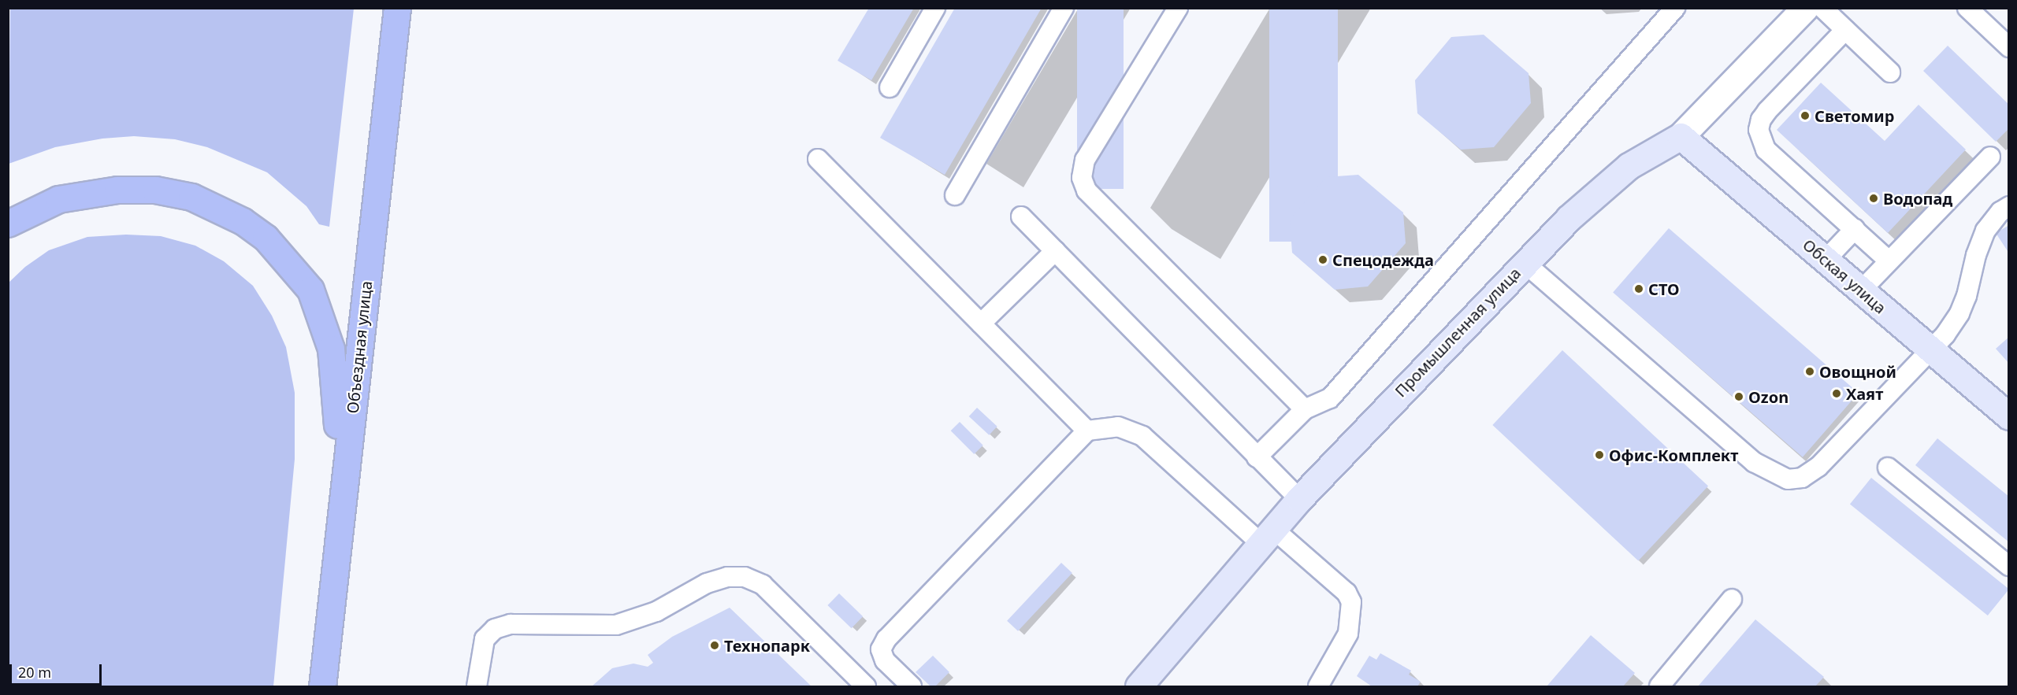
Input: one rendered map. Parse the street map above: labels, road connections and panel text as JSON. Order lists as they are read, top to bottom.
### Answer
{
  "streets": {
    "highway": ["Объездная улица"],
    "main road": ["Обская улица", "Промышленная улица"]
  },
  "crossings": [
    ["Обская улица", "Промышленная улица"]
  ],
  "places": [
    "Светомир",
    "Водопад",
    "Спецодежда",
    "СТО",
    "Овощной",
    "Хаят",
    "Ozon",
    "Офис-Комплект",
    "Технопарк"
  ],
  "scale_bar": "20 m"
}
